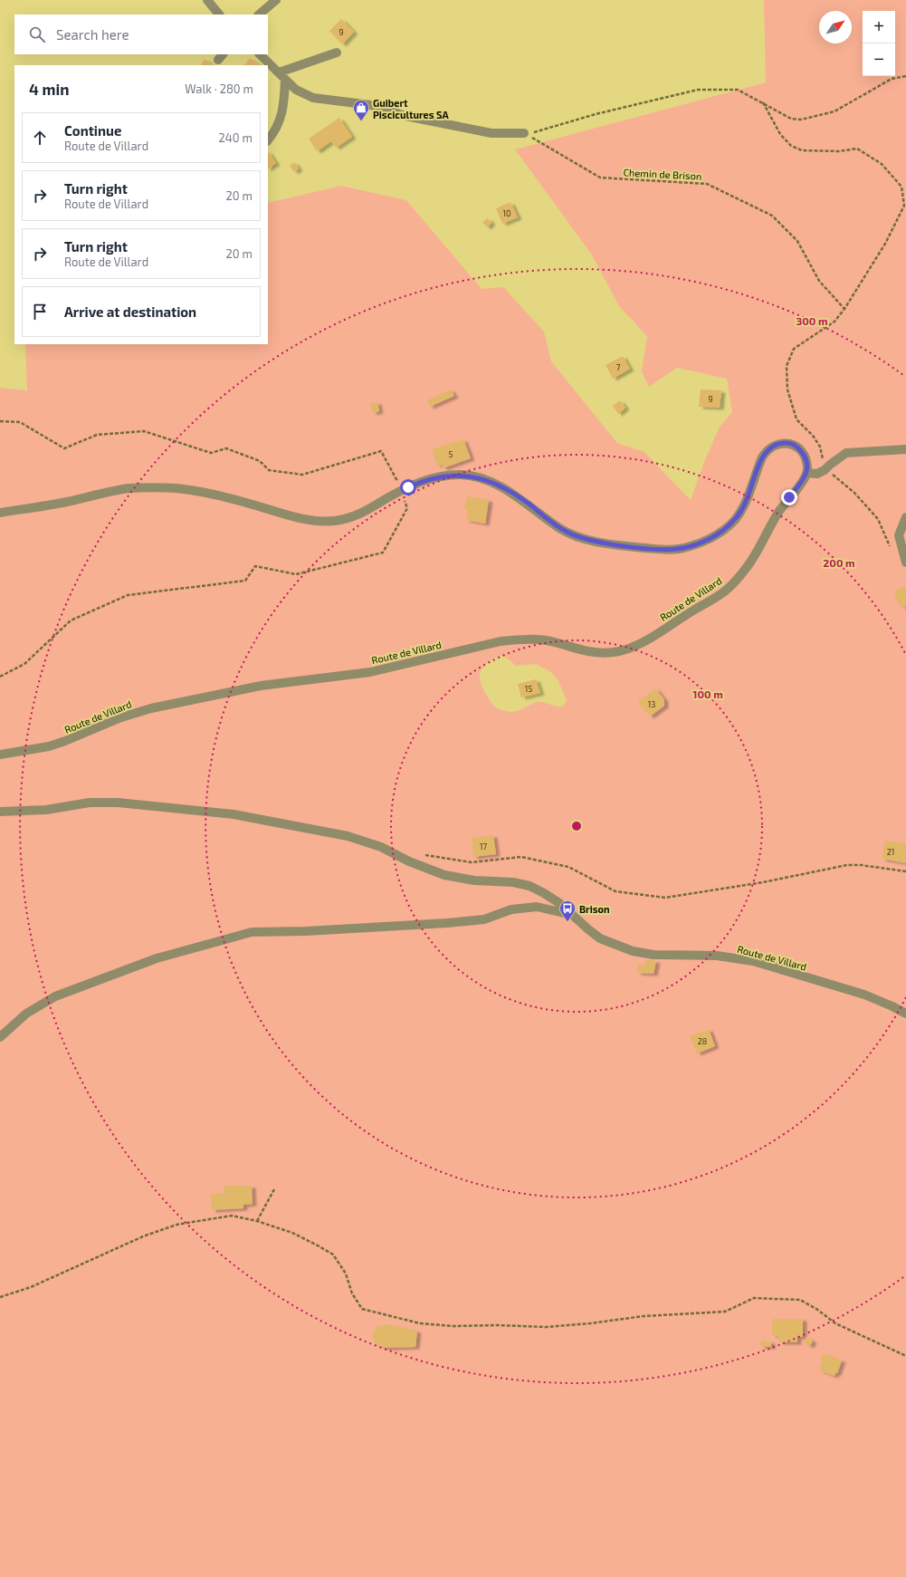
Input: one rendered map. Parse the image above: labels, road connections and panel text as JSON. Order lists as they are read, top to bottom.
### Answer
{
  "streets": {
    "street": ["Route de Villard"],
    "path": ["Chemin de Brison"]
  },
  "places": {
    "shop": ["Guibert Piscicultures SA"],
    "bus stop": ["Brison"]
  },
  "house_numbers": [
    "9",
    "10",
    "7",
    "9",
    "5",
    "15",
    "13",
    "17",
    "21",
    "28"
  ],
  "north": "top right",
  "page": {
    "map_buttons": ["+", "−"],
    "search": "Search here",
    "heading": ["4 min", "Walk · 280 m"],
    "list": [
      ["Continue", "Route de Villard", "240 m"],
      ["Turn right", "Route de Villard", "20 m"],
      ["Turn right", "Route de Villard", "20 m"],
      "Arrive at destination"
    ]
  },
  "rings": ["300 m", "200 m", "100 m"]
}
